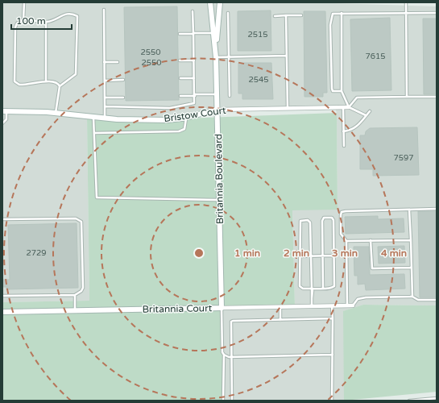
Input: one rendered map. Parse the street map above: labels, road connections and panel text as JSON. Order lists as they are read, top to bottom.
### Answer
{
  "streets": {
    "street": ["Bristow Court", "Britannia Boulevard", "Britannia Court"]
  },
  "crossings": [
    ["Bristow Court", "Britannia Boulevard"],
    ["Britannia Boulevard", "Britannia Court"]
  ],
  "house_numbers": [
    "2515",
    "2550",
    "7615",
    "2550",
    "2545",
    "7597",
    "2729"
  ],
  "scale_bar": "100 m",
  "rings": [
    "1 min",
    "2 min",
    "3 min",
    "4 min"
  ]
}
